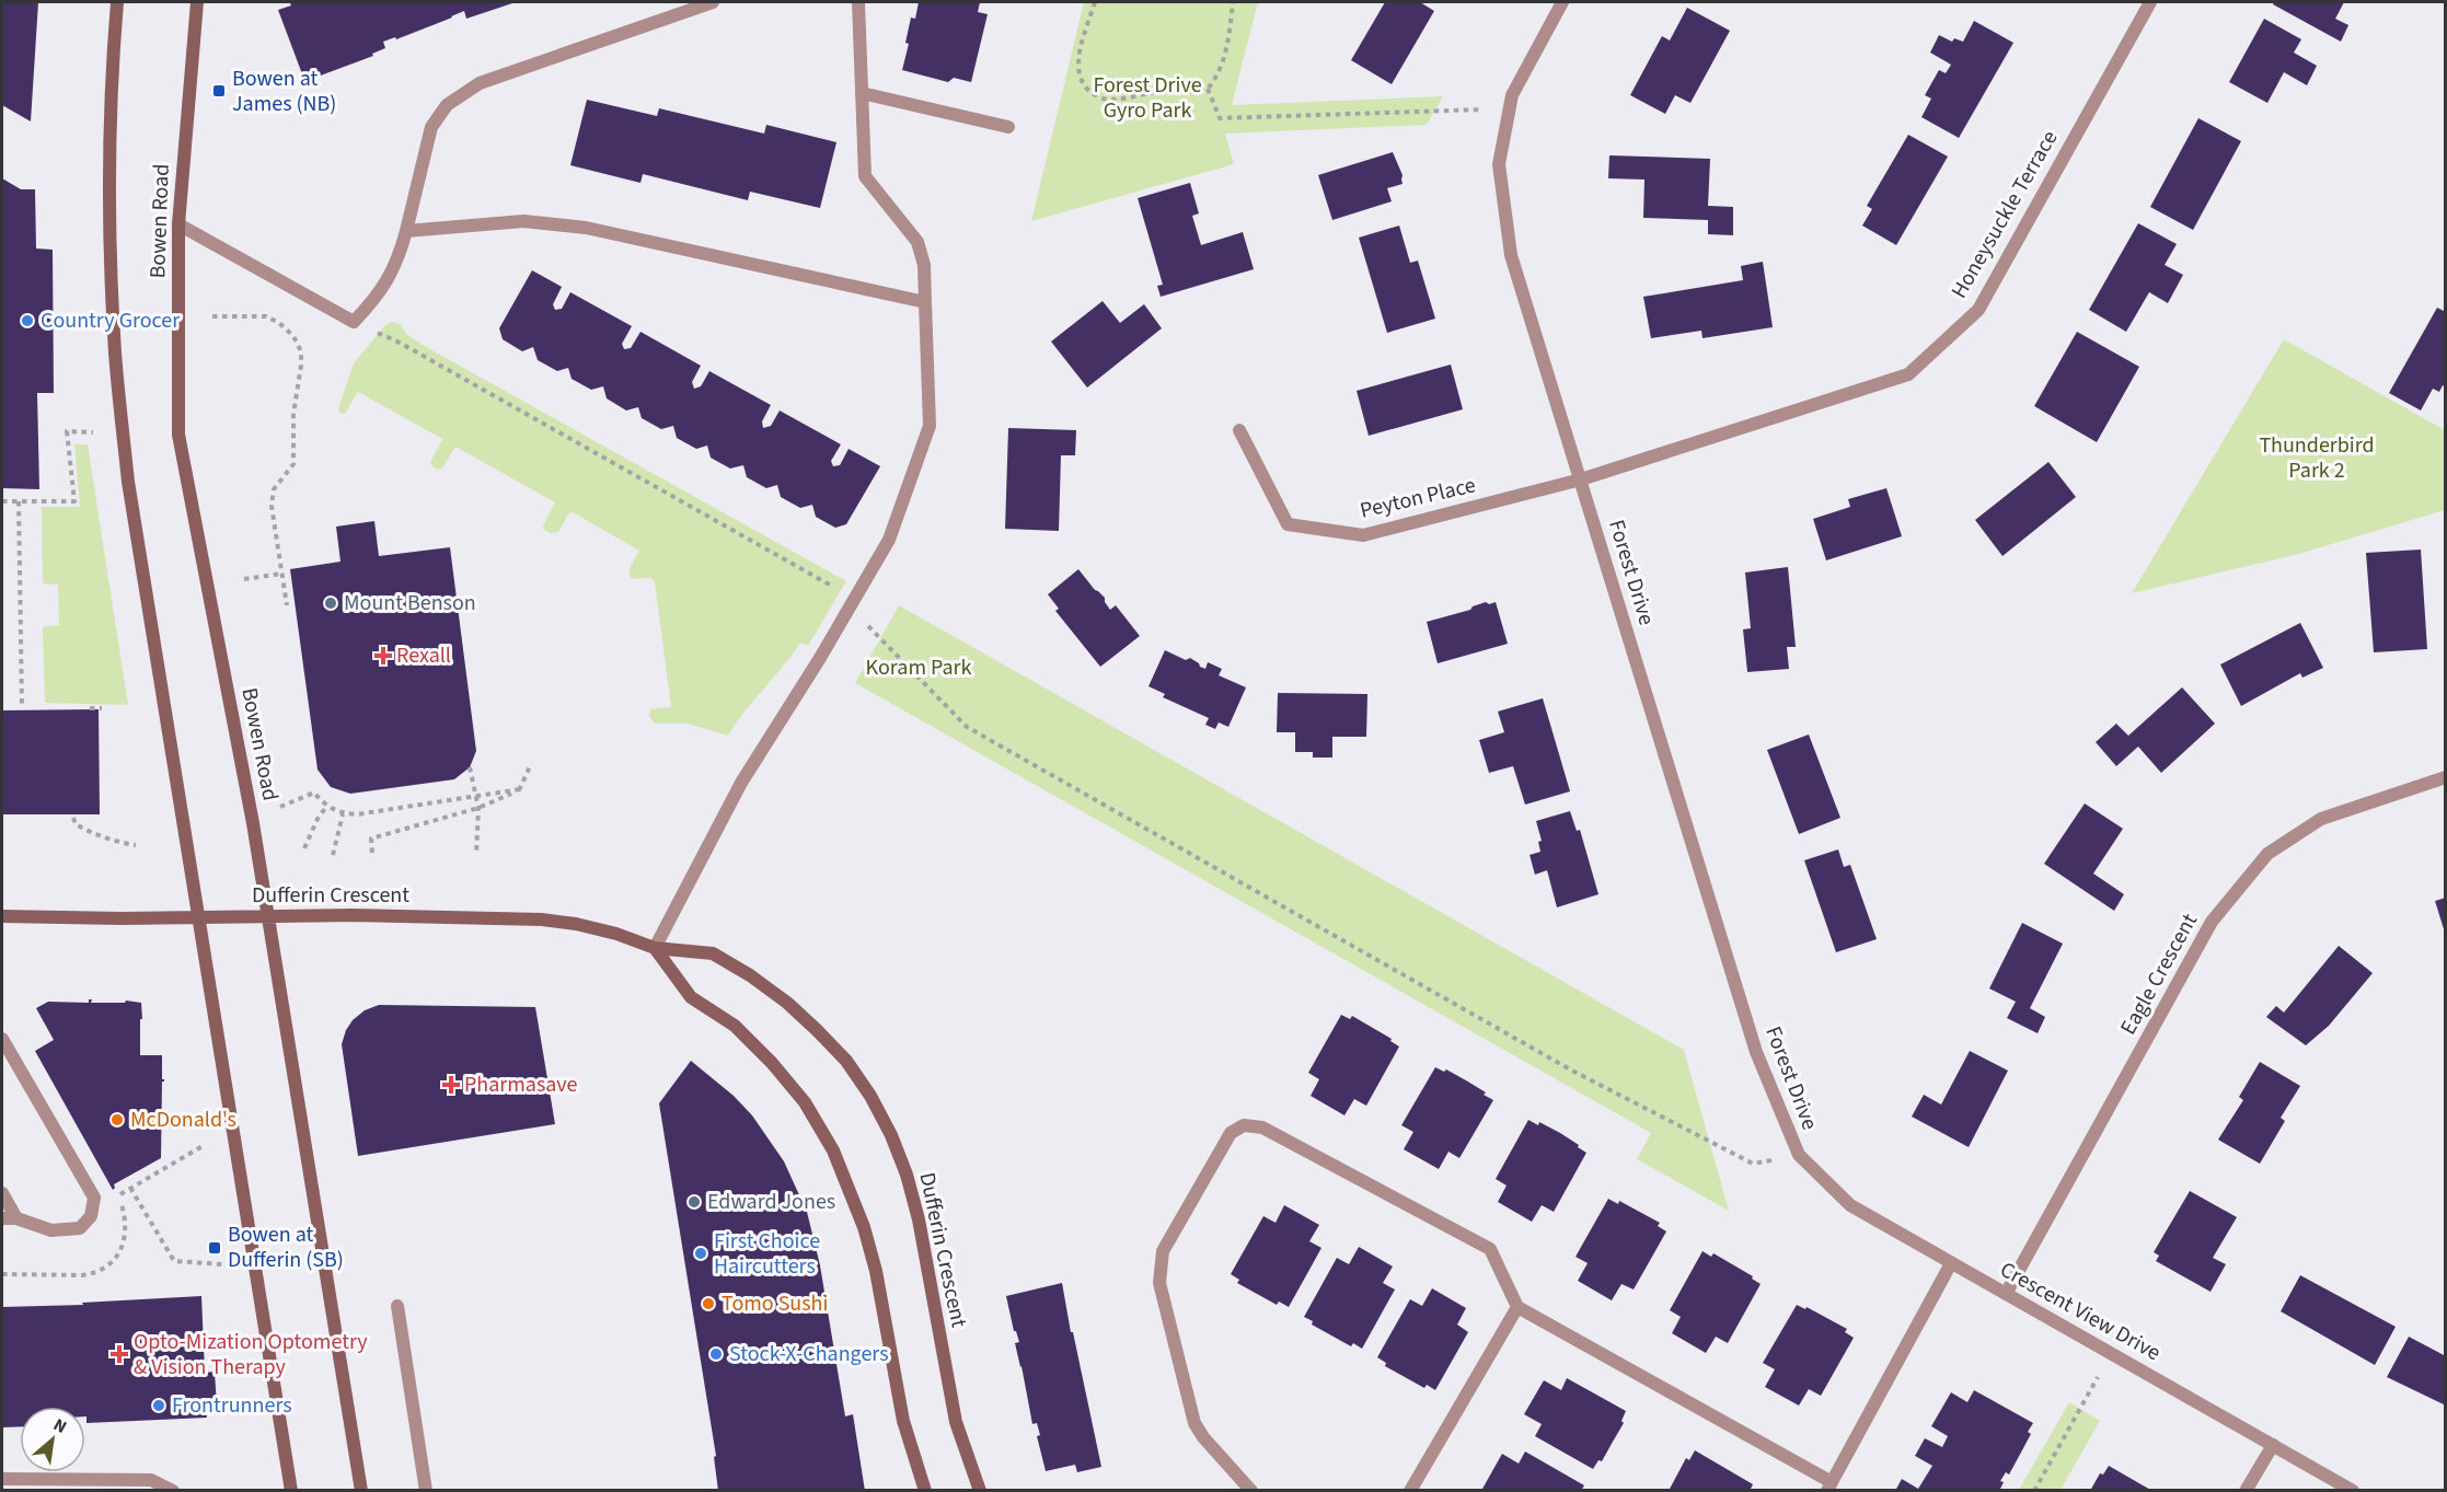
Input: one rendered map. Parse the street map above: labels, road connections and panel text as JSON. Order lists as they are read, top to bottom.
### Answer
{
  "streets": {
    "main road": ["Bowen Road", "Dufferin Crescent"],
    "street": [
      "Honeysuckle Terrace",
      "Peyton Place",
      "Forest Drive",
      "Eagle Crescent",
      "Crescent View Drive"
    ]
  },
  "crossings": [
    ["Honeysuckle Terrace", "Peyton Place"],
    ["Honeysuckle Terrace", "Forest Drive"],
    ["Bowen Road", "Dufferin Crescent"],
    ["Peyton Place", "Forest Drive"],
    ["Forest Drive", "Crescent View Drive"],
    ["Eagle Crescent", "Crescent View Drive"]
  ],
  "parks": ["Forest Drive Gyro Park", "Thunderbird Park 2", "Koram Park"],
  "places": {
    "transit": ["Bowen at James (NB)", "Bowen at Dufferin (SB)"],
    "other": [
      "Country Grocer",
      "Mount Benson",
      "McDonald's",
      "Edward Jones",
      "First Choice Haircutters",
      "Tomo Sushi",
      "Stock-X-Changers",
      "Frontrunners"
    ],
    "health": ["Rexall", "Pharmasave", "Opto-Mization Optometry & Vision Therapy"]
  },
  "north": "top right"
}
